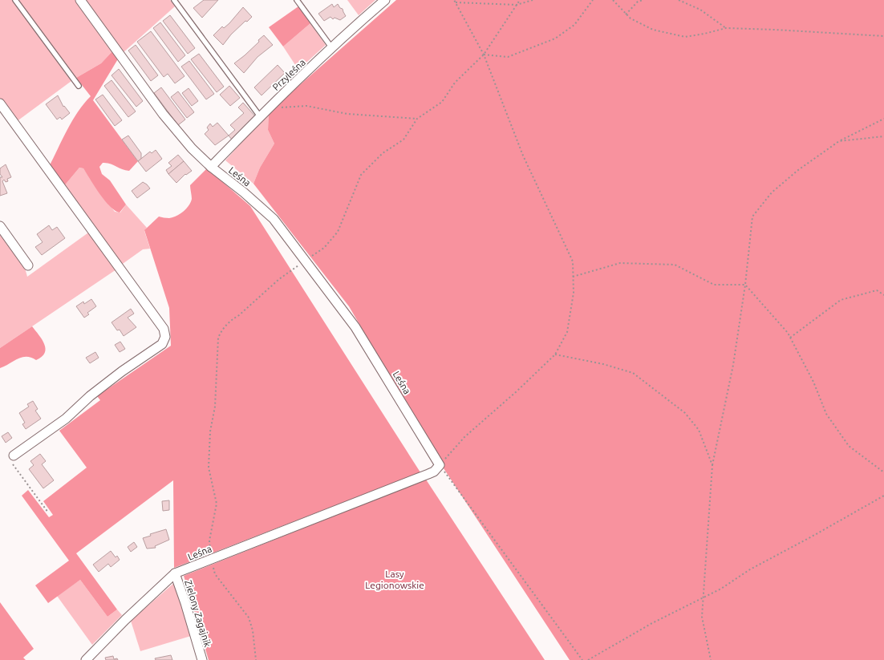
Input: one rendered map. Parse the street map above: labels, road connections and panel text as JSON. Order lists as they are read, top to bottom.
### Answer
{
  "streets": {
    "street": ["Przyleśna", "Leśna", "Zielony Zagajnik"]
  },
  "crossings": [
    ["Przyleśna", "Leśna"],
    ["Leśna", "Zielony Zagajnik"]
  ],
  "parks": ["Lasy Legionowskie"]
}
